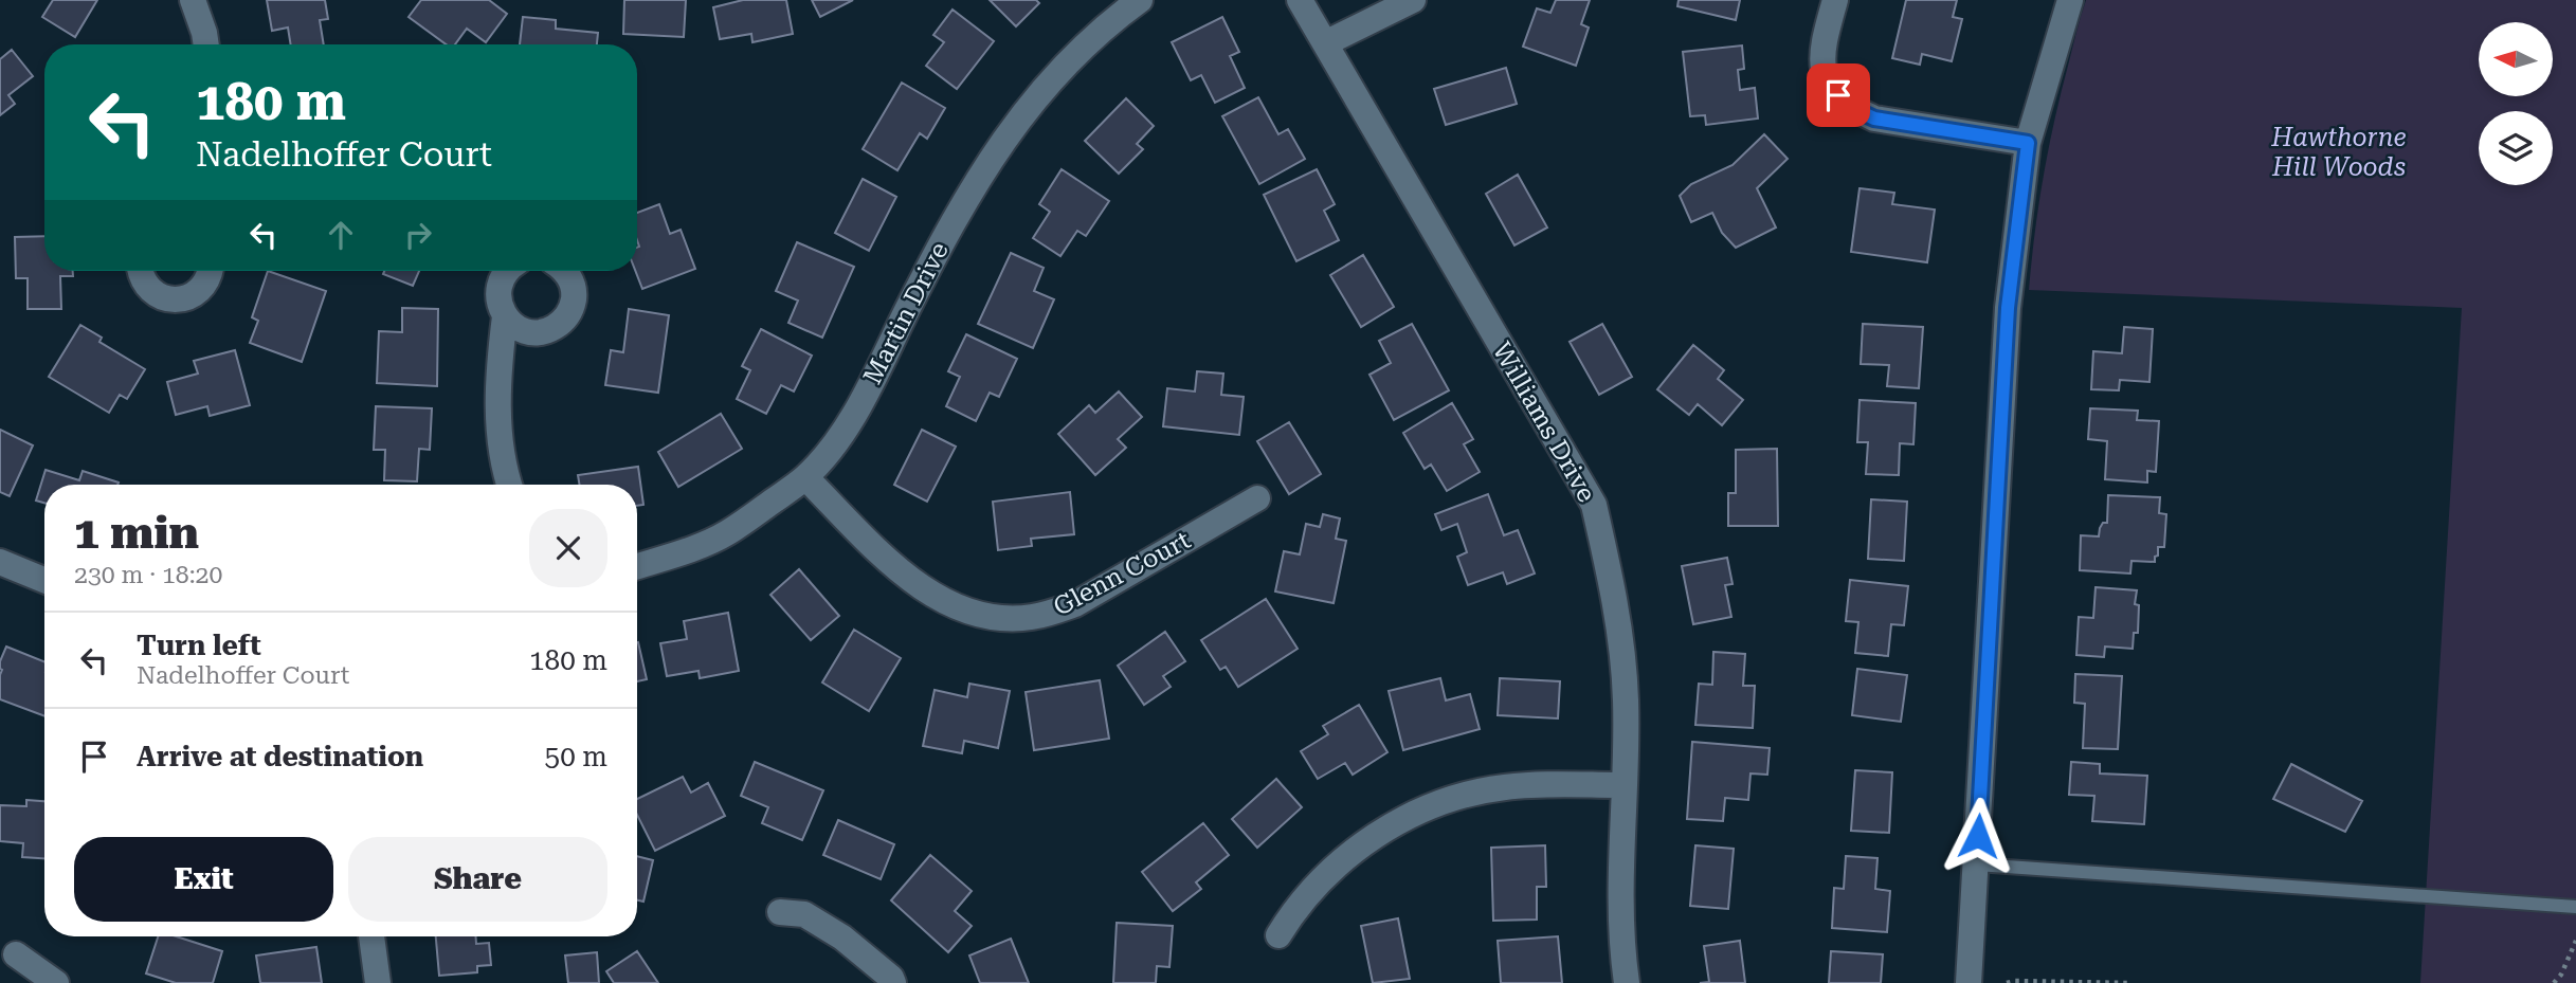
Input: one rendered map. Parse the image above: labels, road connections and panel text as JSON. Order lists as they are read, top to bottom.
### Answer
{
  "streets": {
    "street": ["Martin Drive", "Williams Drive", "Glenn Court"]
  },
  "crossings": [
    ["Martin Drive", "Glenn Court"]
  ],
  "parks": ["Hawthorne Hill Woods"],
  "north": "left",
  "page": {
    "turn": ["180 m", "Nadelhoffer Court"],
    "heading": ["1 min", "230 m · 18:20"],
    "list": [
      {
        "name": "Turn left",
        "note": "Nadelhoffer Court",
        "value": "180 m"
      },
      {
        "name": "Arrive at destination",
        "value": "50 m"
      }
    ],
    "buttons": ["Exit", "Share"]
  }
}
